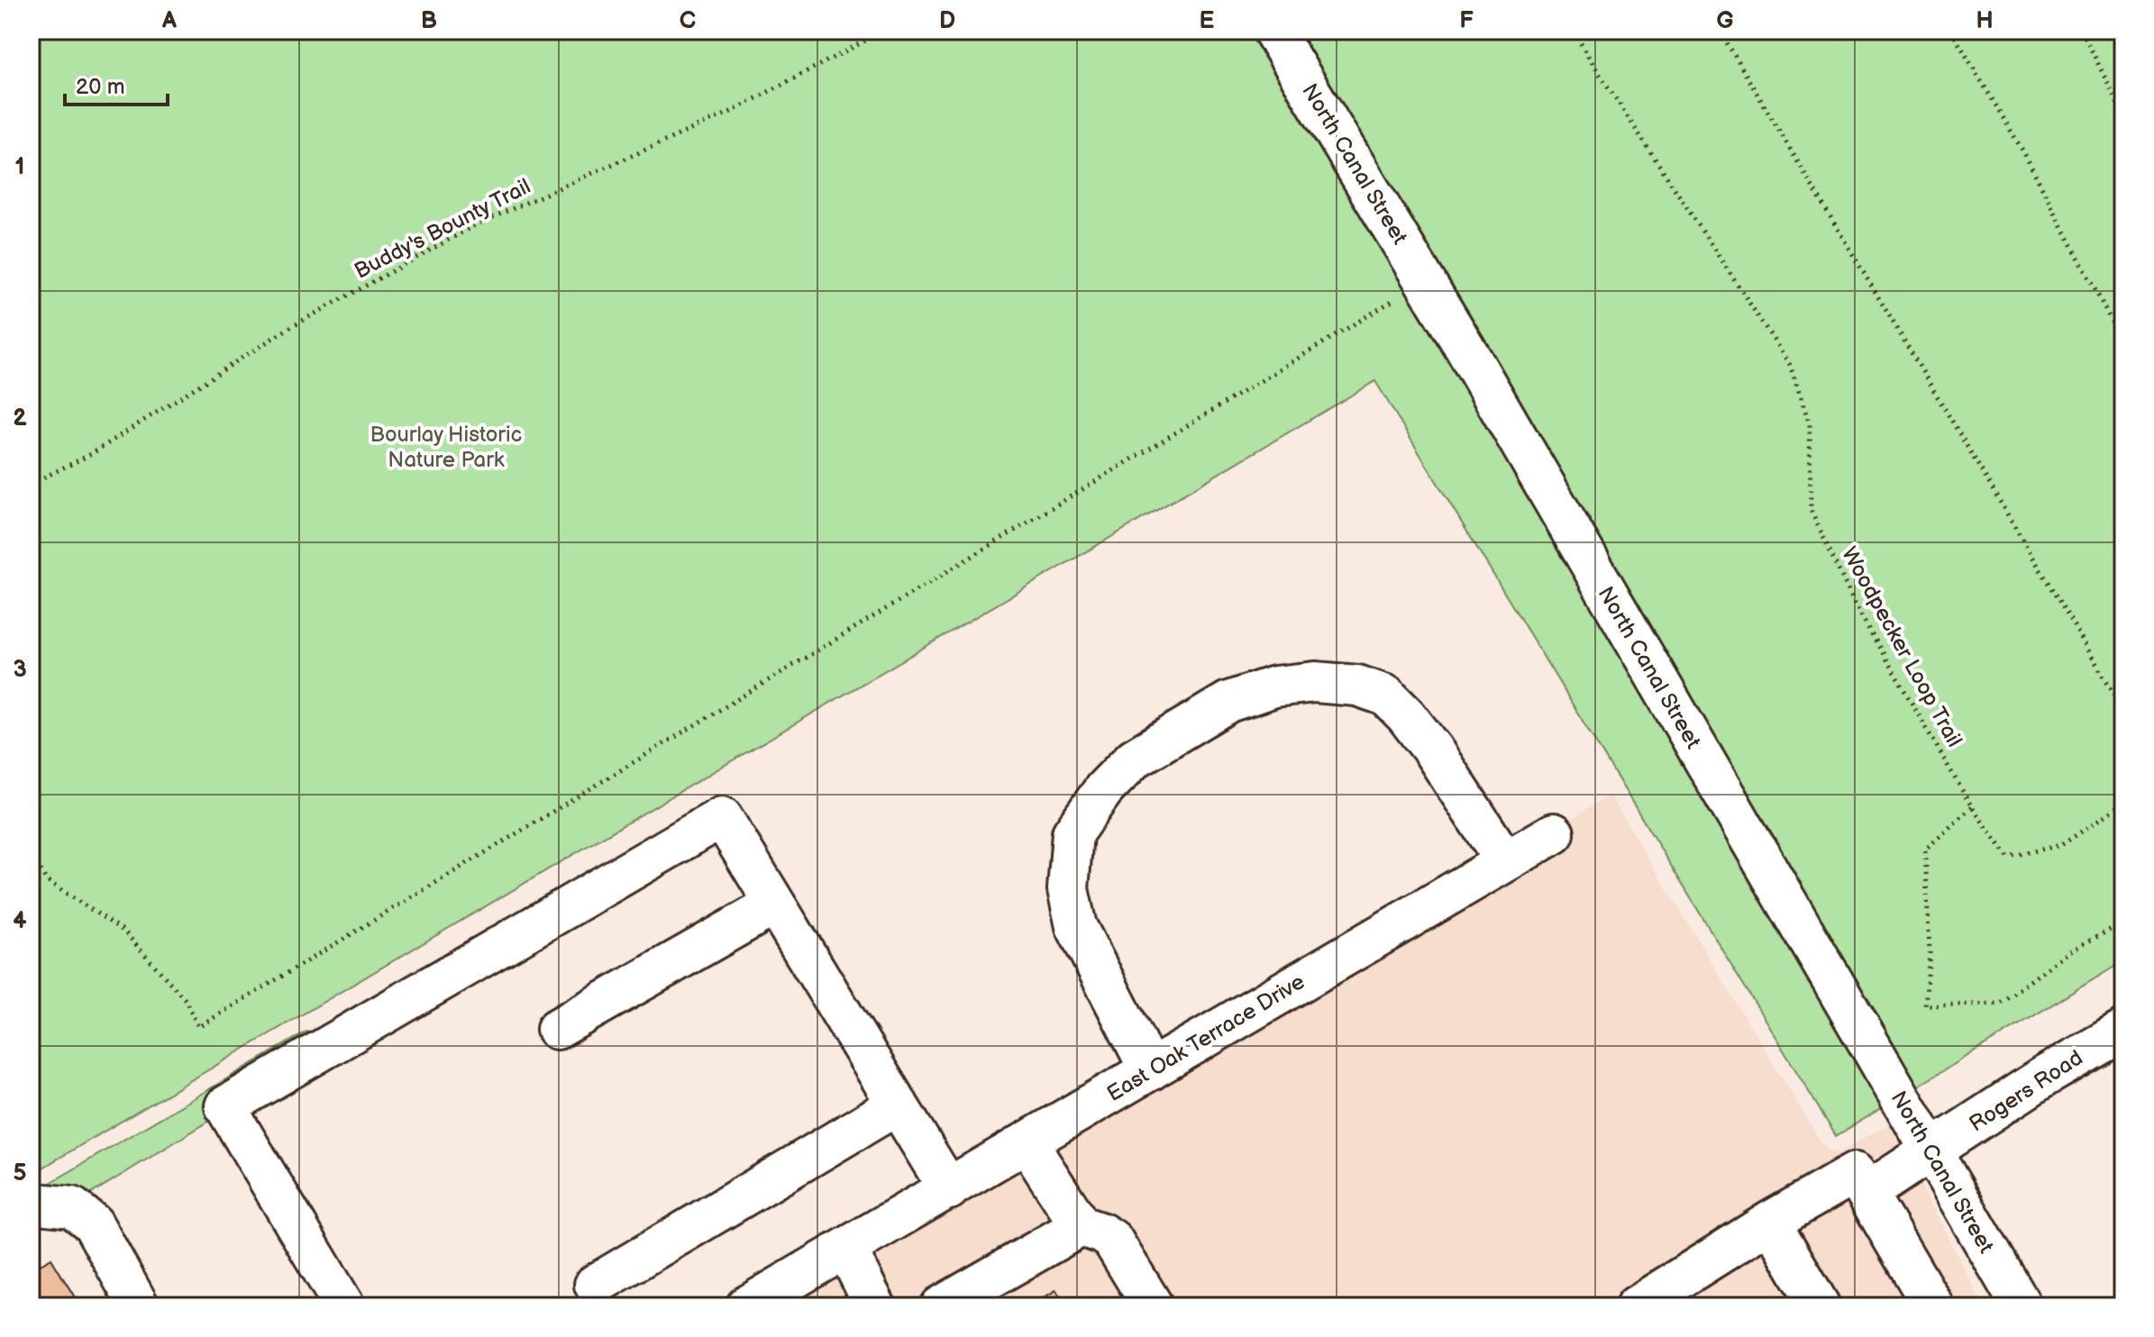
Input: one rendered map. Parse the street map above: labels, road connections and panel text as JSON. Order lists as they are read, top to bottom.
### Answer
{
  "streets": {
    "street": ["North Canal Street", "East Oak Terrace Drive", "Rogers Road"],
    "path": ["Buddy's Bounty Trail", "Woodpecker Loop Trail"]
  },
  "crossings": [
    ["North Canal Street", "Rogers Road"]
  ],
  "parks": ["Bourlay Historic Nature Park"],
  "scale_bar": "20 m",
  "grid": {
    "columns": [
      "A",
      "B",
      "C",
      "D",
      "E",
      "F",
      "G",
      "H"
    ],
    "rows": [
      "1",
      "2",
      "3",
      "4",
      "5"
    ]
  }
}
